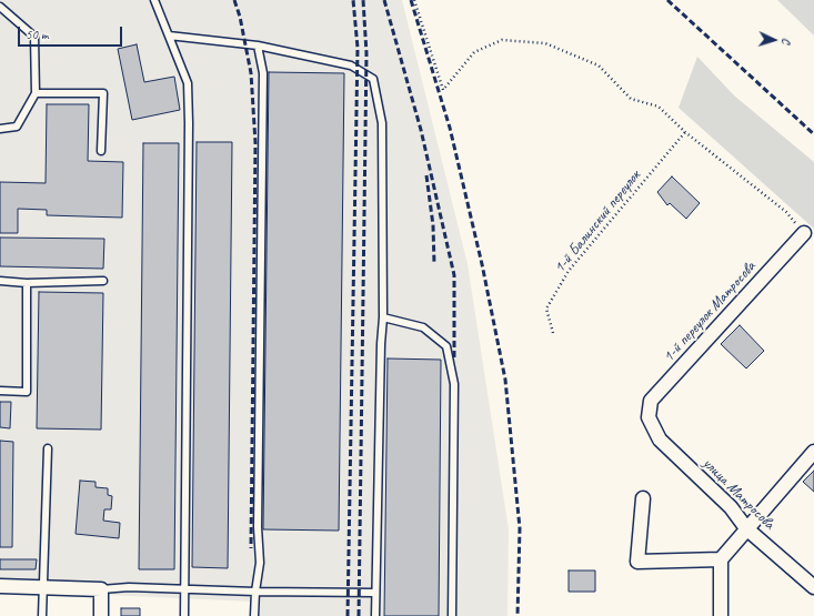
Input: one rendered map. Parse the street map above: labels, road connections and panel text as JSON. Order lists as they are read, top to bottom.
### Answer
{
  "streets": {
    "street": ["1-й переулок Матросова", "улица Матросова"],
    "path": ["1-й Балинский переулок"]
  },
  "crossings": [
    ["1-й переулок Матросова", "улица Матросова"]
  ],
  "scale_bar": "50 m",
  "north": "right"
}
